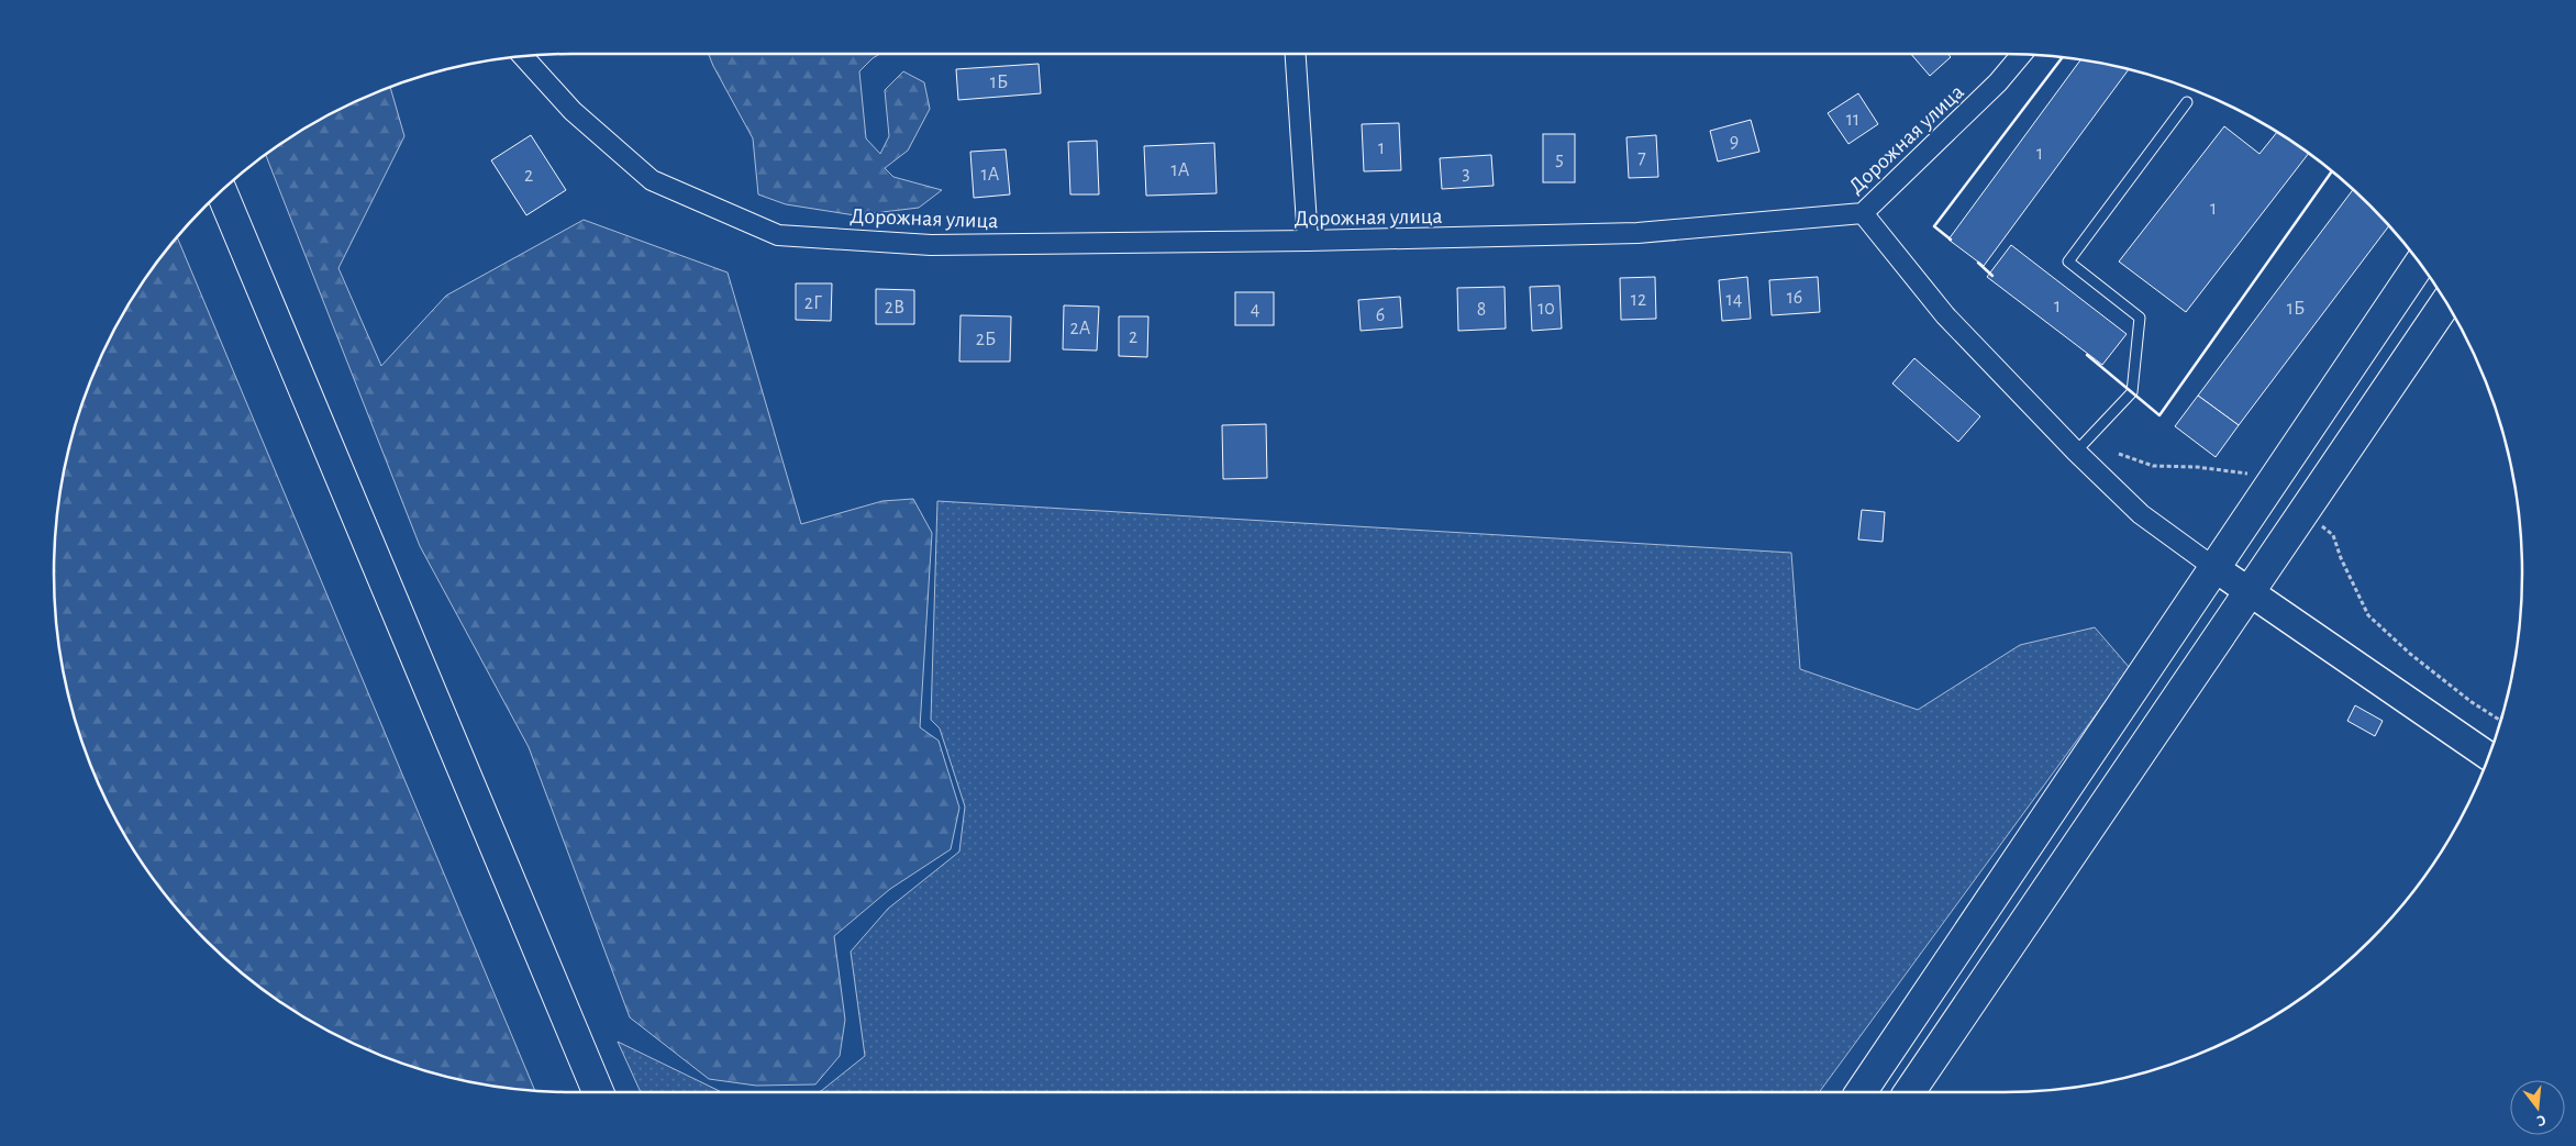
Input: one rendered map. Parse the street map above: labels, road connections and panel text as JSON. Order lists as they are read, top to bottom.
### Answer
{
  "streets": {
    "street": ["Дорожная улица"]
  },
  "house_numbers": [
    "1Б",
    "11",
    "9",
    "1",
    "1",
    "7",
    "5",
    "1А",
    "3",
    "1А",
    "2",
    "1",
    "16",
    "12",
    "14",
    "2Г",
    "1",
    "2В",
    "10",
    "1Б",
    "4",
    "8",
    "6",
    "2А",
    "2",
    "2Б"
  ],
  "north": "bottom"
}
